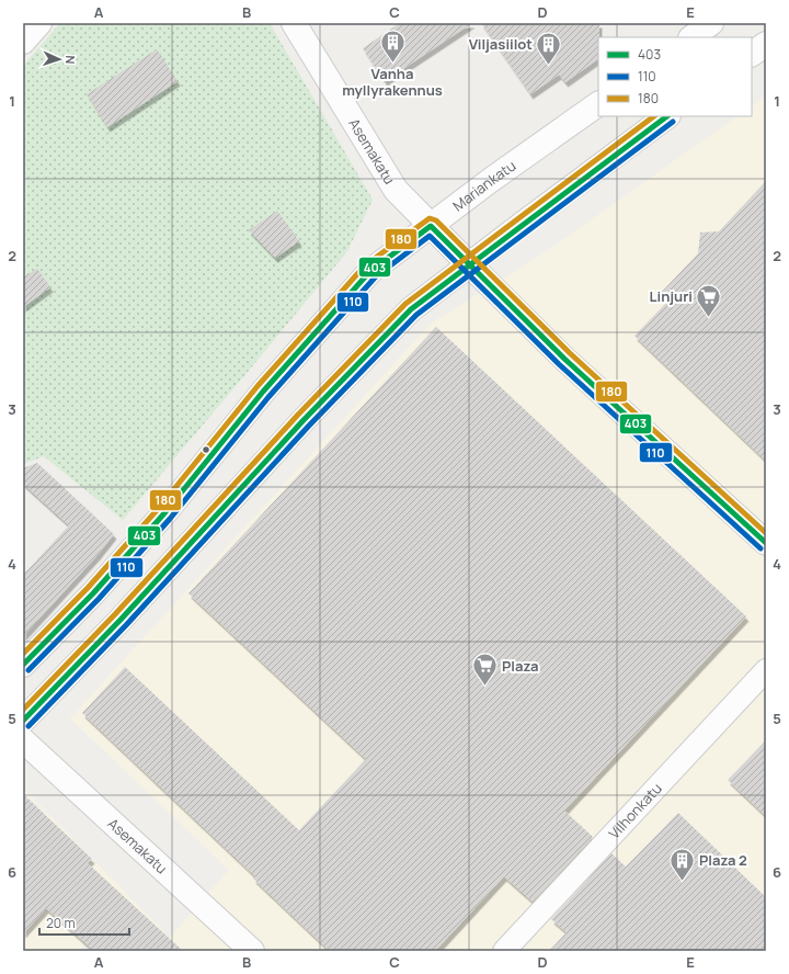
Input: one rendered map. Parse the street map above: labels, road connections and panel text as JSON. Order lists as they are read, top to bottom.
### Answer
{
  "streets": {
    "main road": ["Asemakatu", "Mariankatu"],
    "street": ["Vilhonkatu"]
  },
  "crossings": [
    ["Asemakatu", "Mariankatu"]
  ],
  "places": {
    "building": ["Vanha myllyrakennus", "Viljasiilot", "Plaza 2"],
    "supermarket": ["Linjuri", "Plaza"]
  },
  "lines": ["transit line 403", "transit line 180", "transit line 110"],
  "legend": ["403", "110", "180"],
  "scale_bar": "20 m",
  "north": "right",
  "grid": {
    "columns": [
      "A",
      "B",
      "C",
      "D",
      "E"
    ],
    "rows": [
      "1",
      "2",
      "3",
      "4",
      "5",
      "6"
    ]
  }
}
